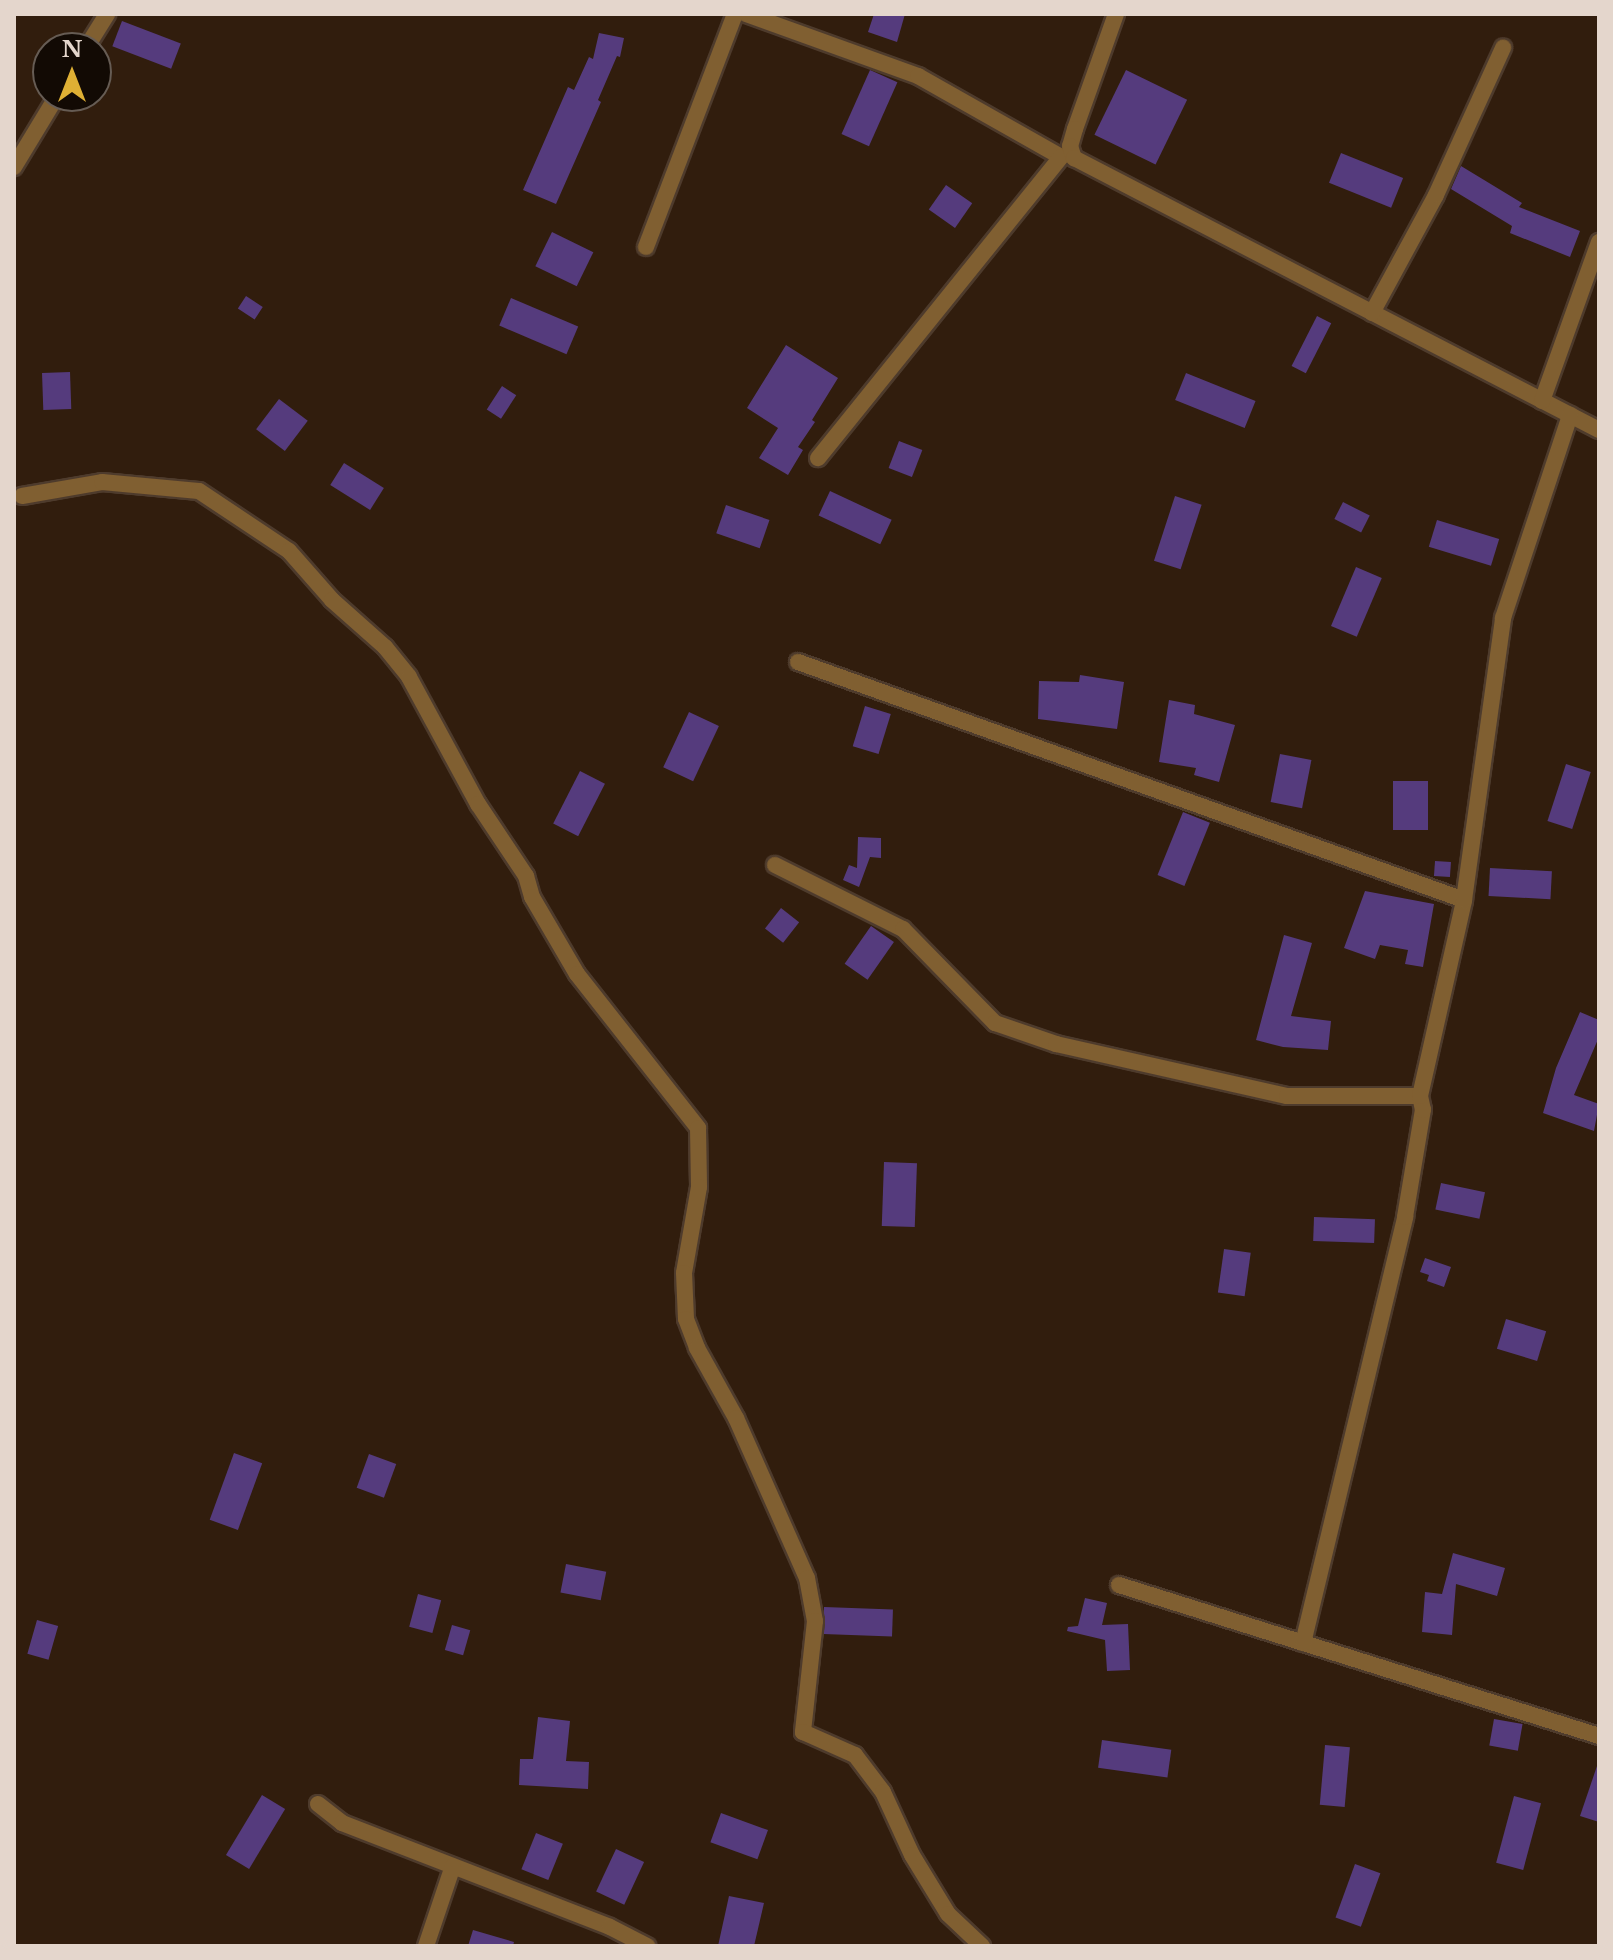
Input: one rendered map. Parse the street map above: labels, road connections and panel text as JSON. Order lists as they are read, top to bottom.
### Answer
{
  "north": "top"
}
